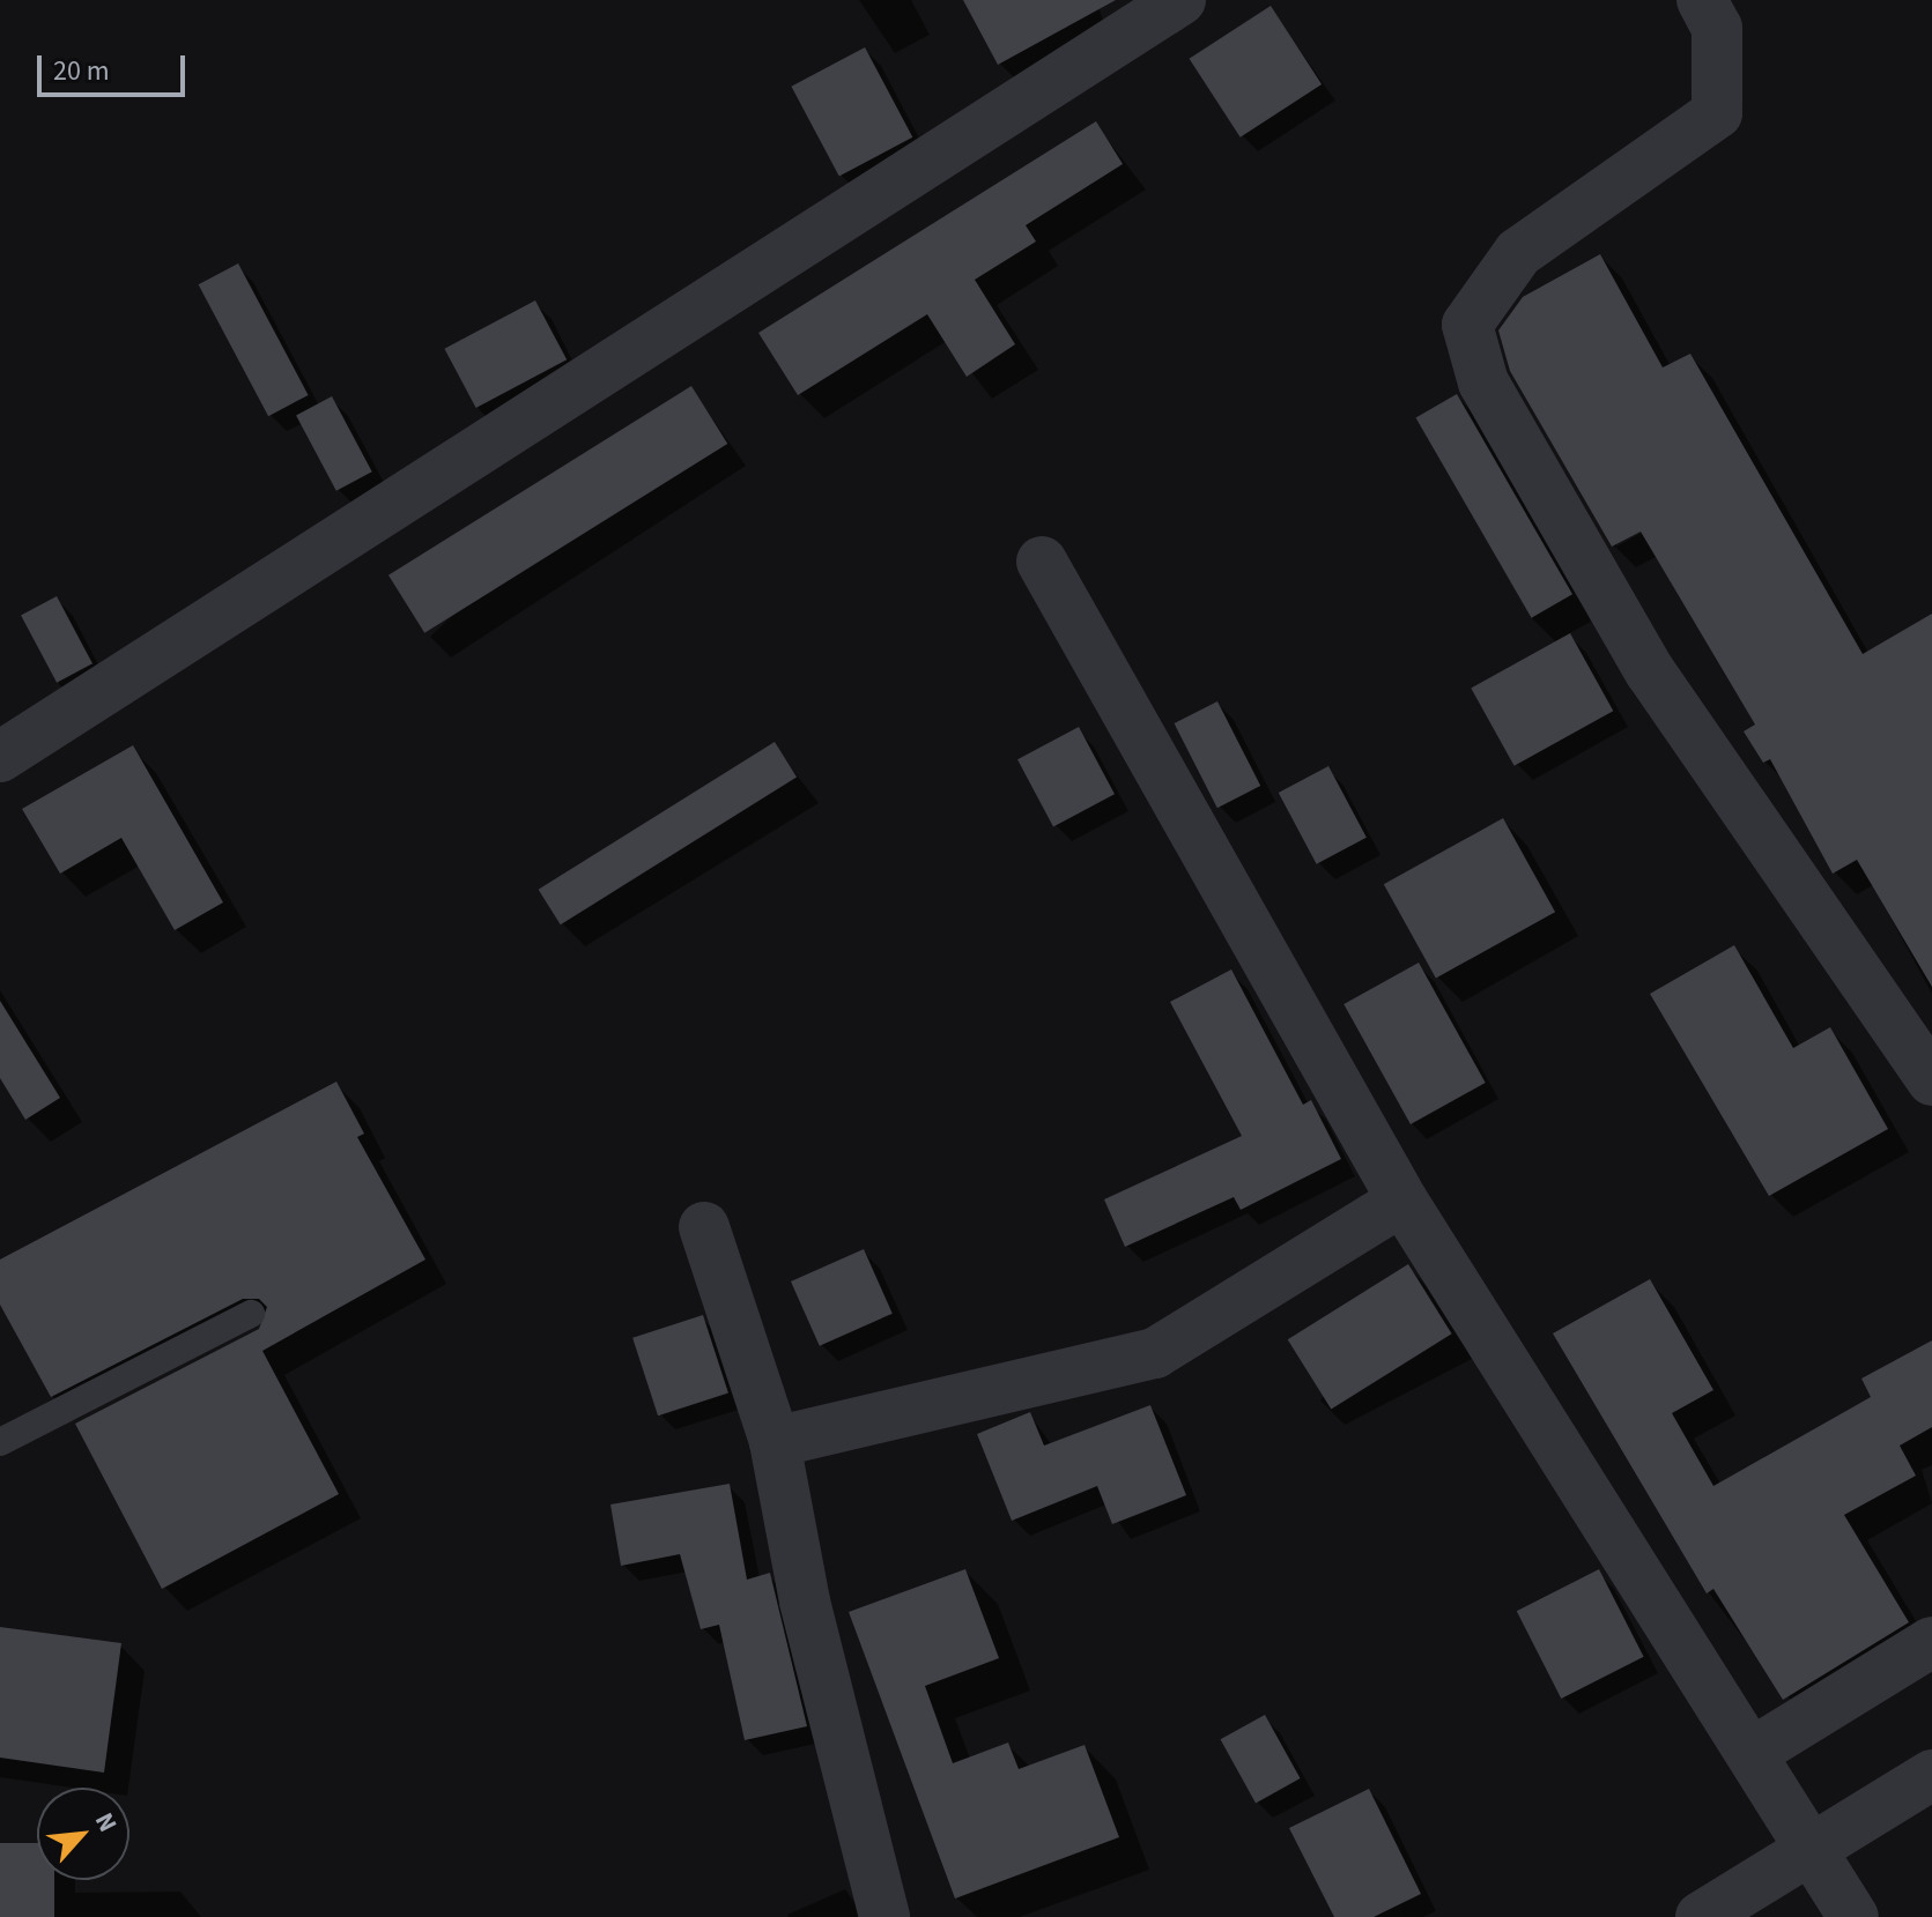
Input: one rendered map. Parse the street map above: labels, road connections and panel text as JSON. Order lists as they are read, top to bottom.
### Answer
{
  "scale_bar": "20 m",
  "north": "top right"
}
